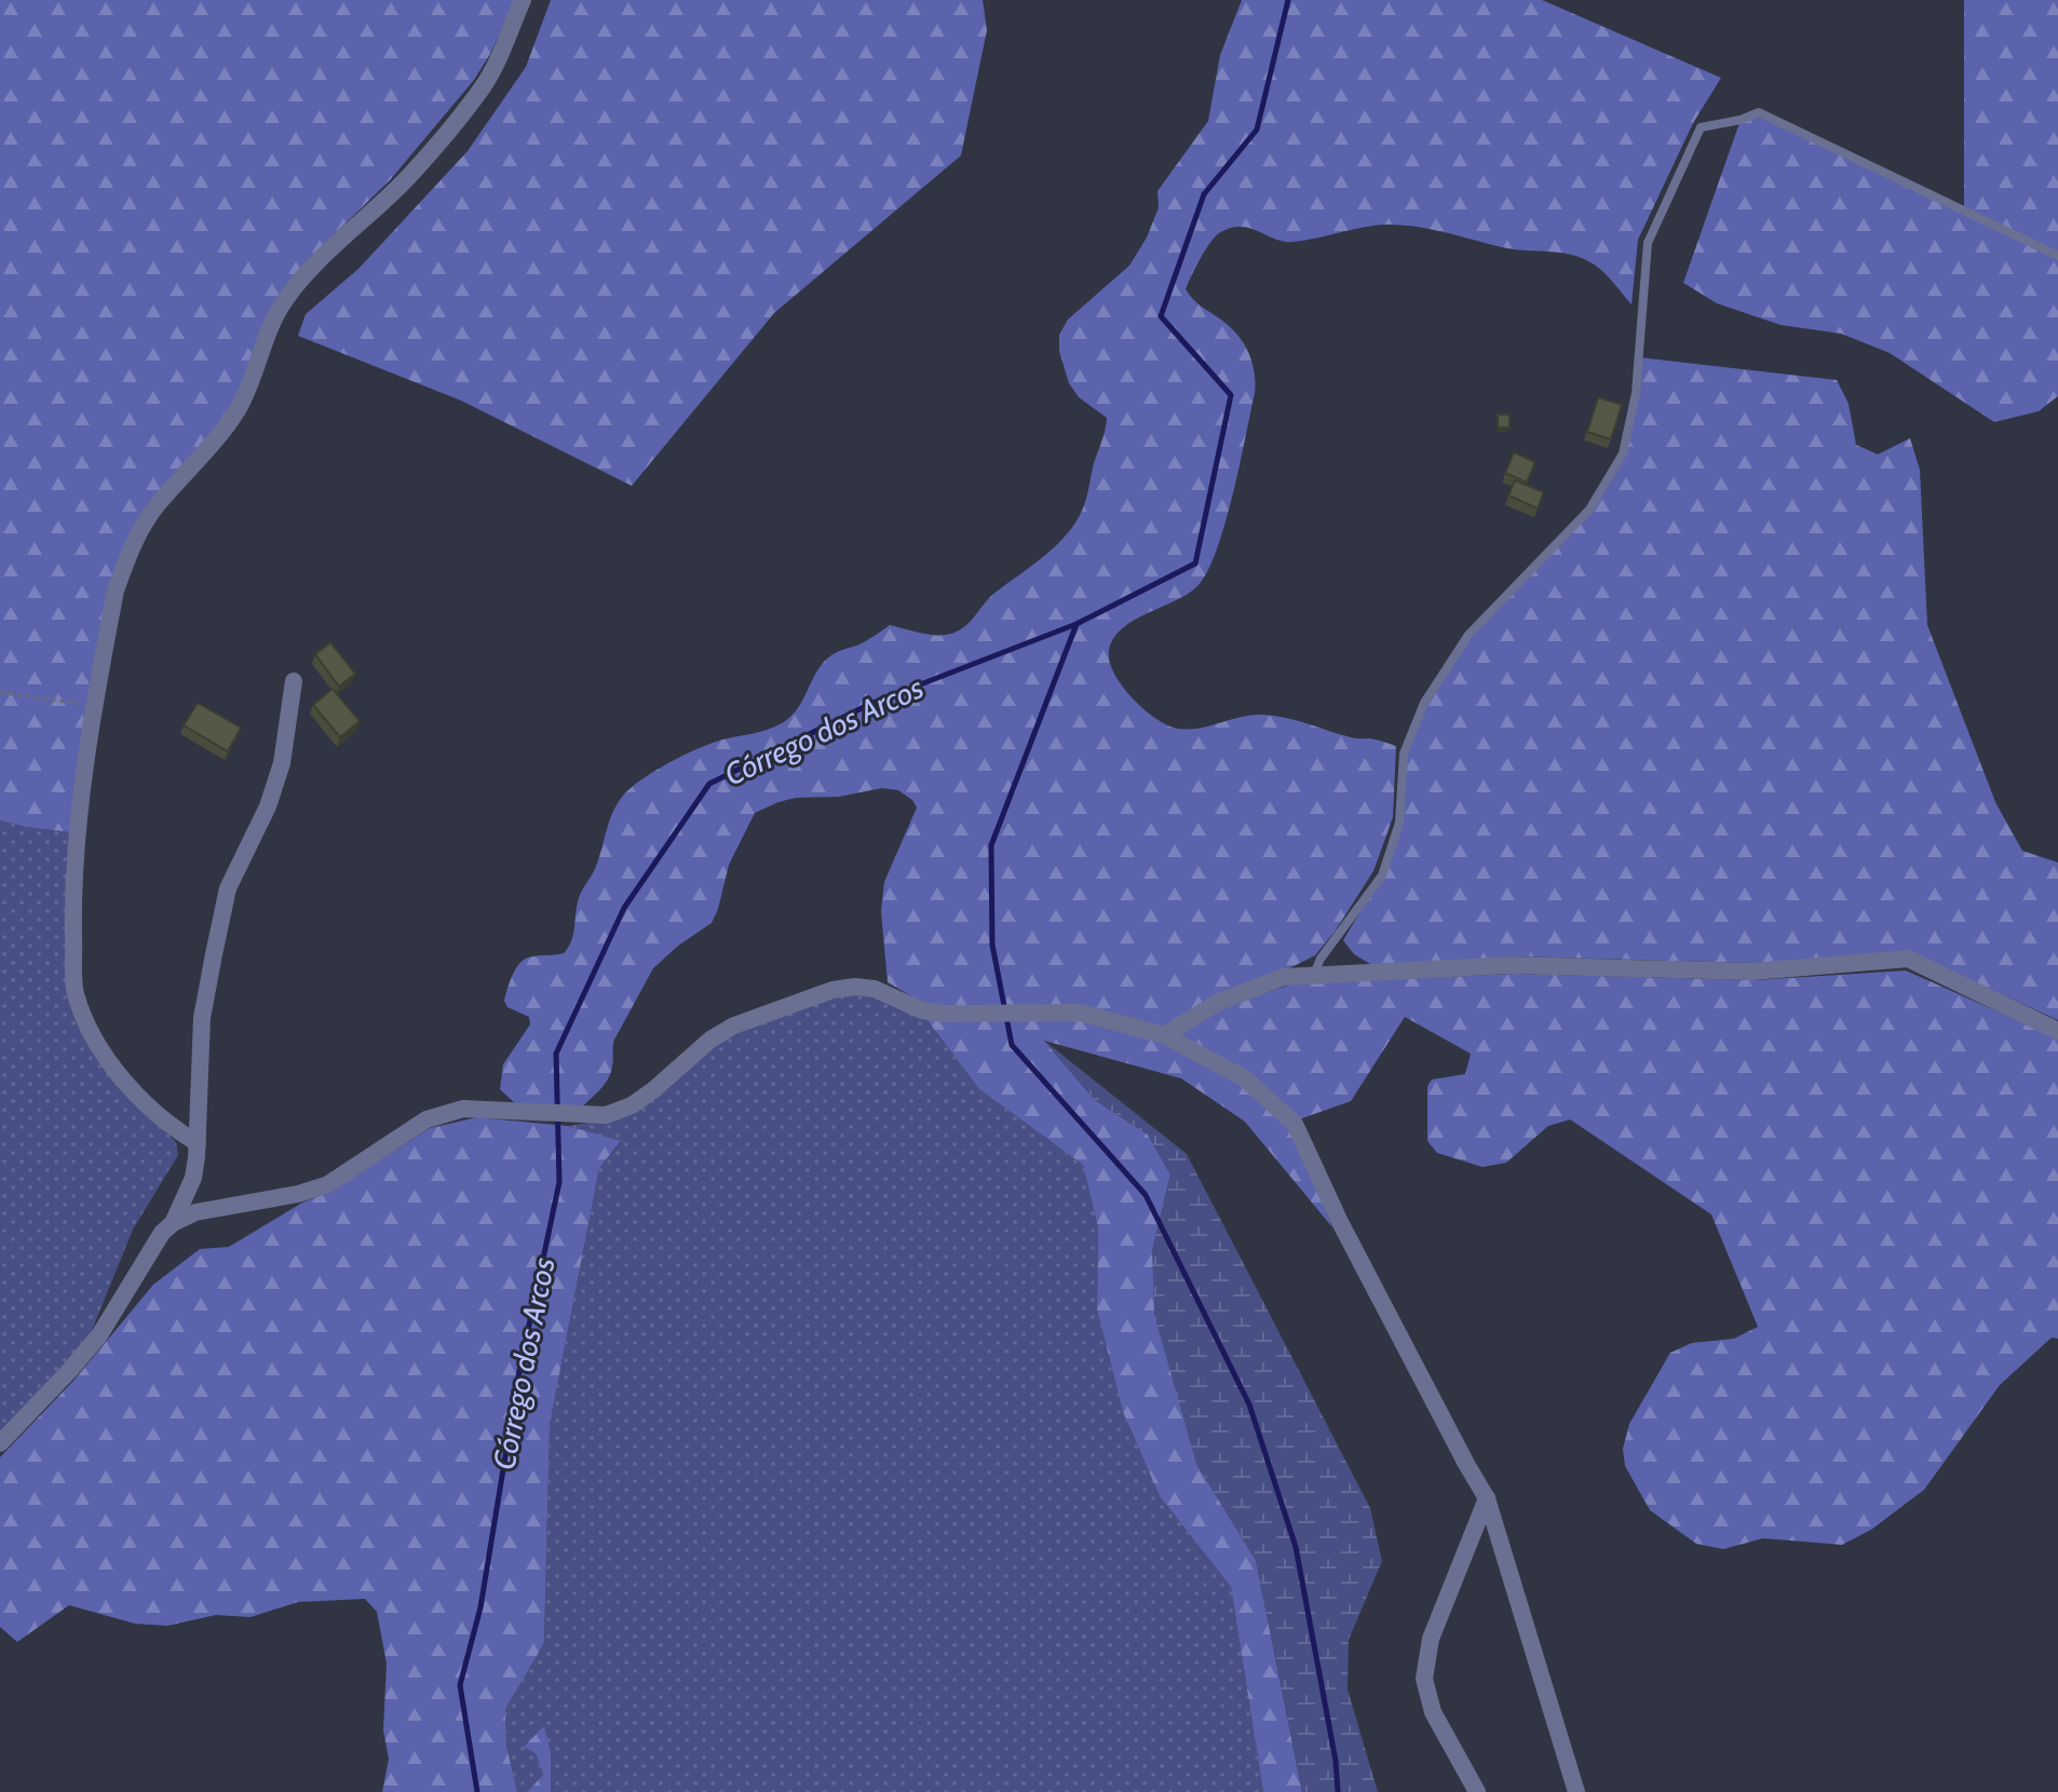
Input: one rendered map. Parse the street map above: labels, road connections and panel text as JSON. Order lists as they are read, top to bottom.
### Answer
{
  "water": ["Córrego dos Arcos"]
}
